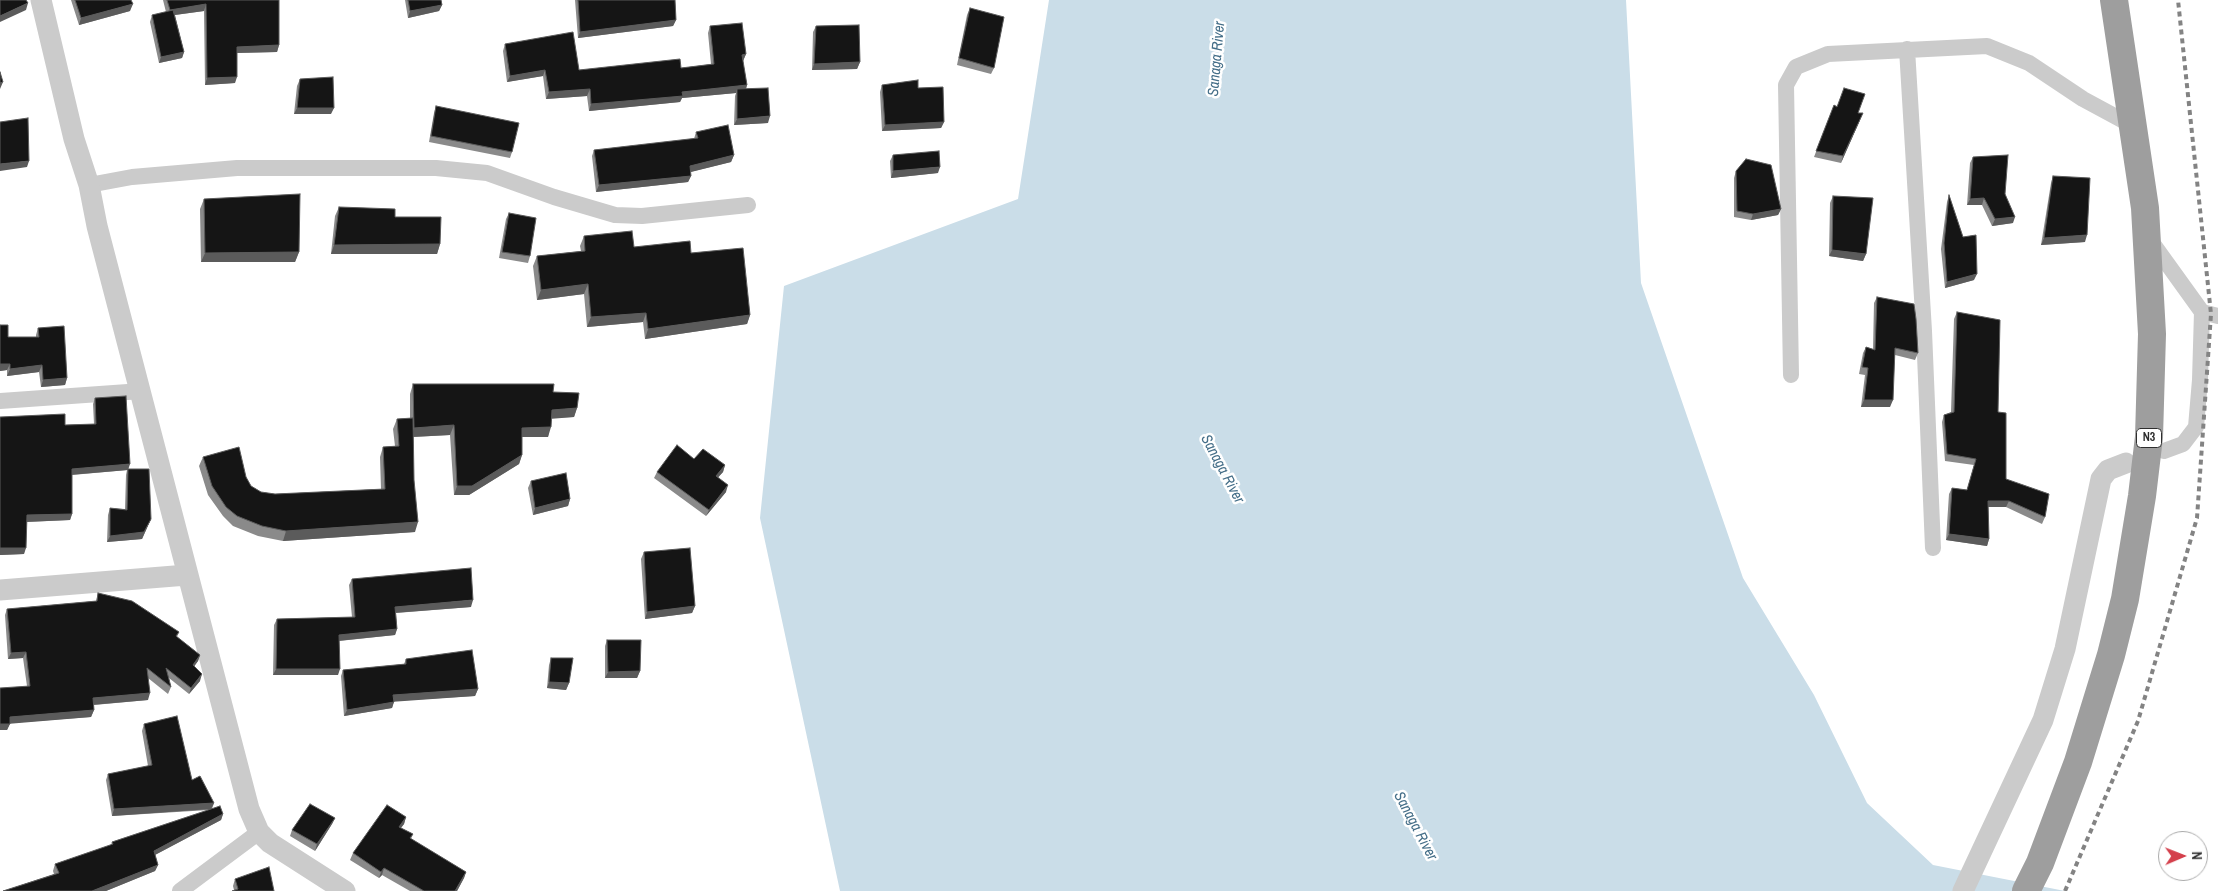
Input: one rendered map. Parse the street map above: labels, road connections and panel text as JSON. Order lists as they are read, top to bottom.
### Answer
{
  "streets": {
    "highway": ["N3"]
  },
  "water": ["Sanaga River"],
  "north": "right"
}
